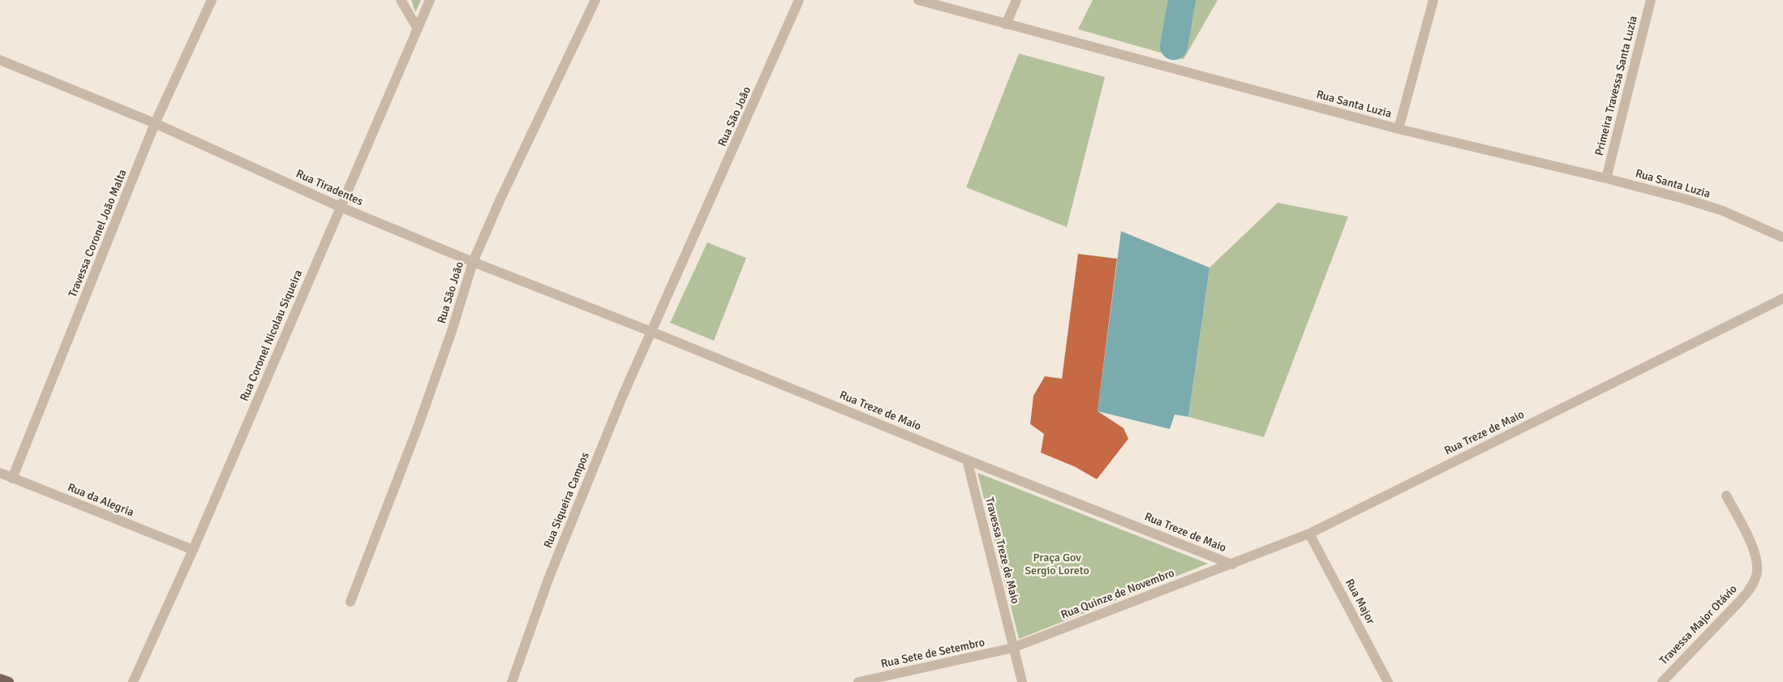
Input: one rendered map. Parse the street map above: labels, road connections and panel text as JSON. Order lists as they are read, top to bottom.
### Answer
{
  "streets": {
    "street": [
      "Primeira Travessa Santa Luzia",
      "Rua Santa Luzia",
      "Rua São João",
      "Rua Tiradentes",
      "Travessa Coronel João Malta",
      "Rua Coronel Nicolau Siqueira",
      "Rua Treze de Maio",
      "Rua da Alegria",
      "Rua Siqueira Campos",
      "Travessa Treze de Maio",
      "Rua Quinze de Novembro",
      "Rua Major",
      "Travessa Major Otávio",
      "Rua Sete de Setembro"
    ]
  },
  "crossings": [
    ["Primeira Travessa Santa Luzia", "Rua Santa Luzia"],
    ["Rua São João", "Rua Tiradentes"],
    ["Rua São João", "Rua Treze de Maio"],
    ["Rua São João", "Rua Siqueira Campos"],
    ["Rua Tiradentes", "Travessa Coronel João Malta"],
    ["Rua Tiradentes", "Rua Coronel Nicolau Siqueira"],
    ["Rua Tiradentes", "Rua Treze de Maio"],
    ["Rua Tiradentes", "Rua Siqueira Campos"],
    ["Travessa Coronel João Malta", "Rua da Alegria"],
    ["Rua Coronel Nicolau Siqueira", "Rua da Alegria"],
    ["Rua Treze de Maio", "Rua Siqueira Campos"],
    ["Rua Treze de Maio", "Travessa Treze de Maio"],
    ["Rua Treze de Maio", "Rua Quinze de Novembro"],
    ["Rua Treze de Maio", "Rua Major"],
    ["Travessa Treze de Maio", "Rua Quinze de Novembro"],
    ["Travessa Treze de Maio", "Rua Sete de Setembro"],
    ["Rua Quinze de Novembro", "Rua Sete de Setembro"]
  ],
  "parks": ["Praça Gov Sergio Loreto"]
}
